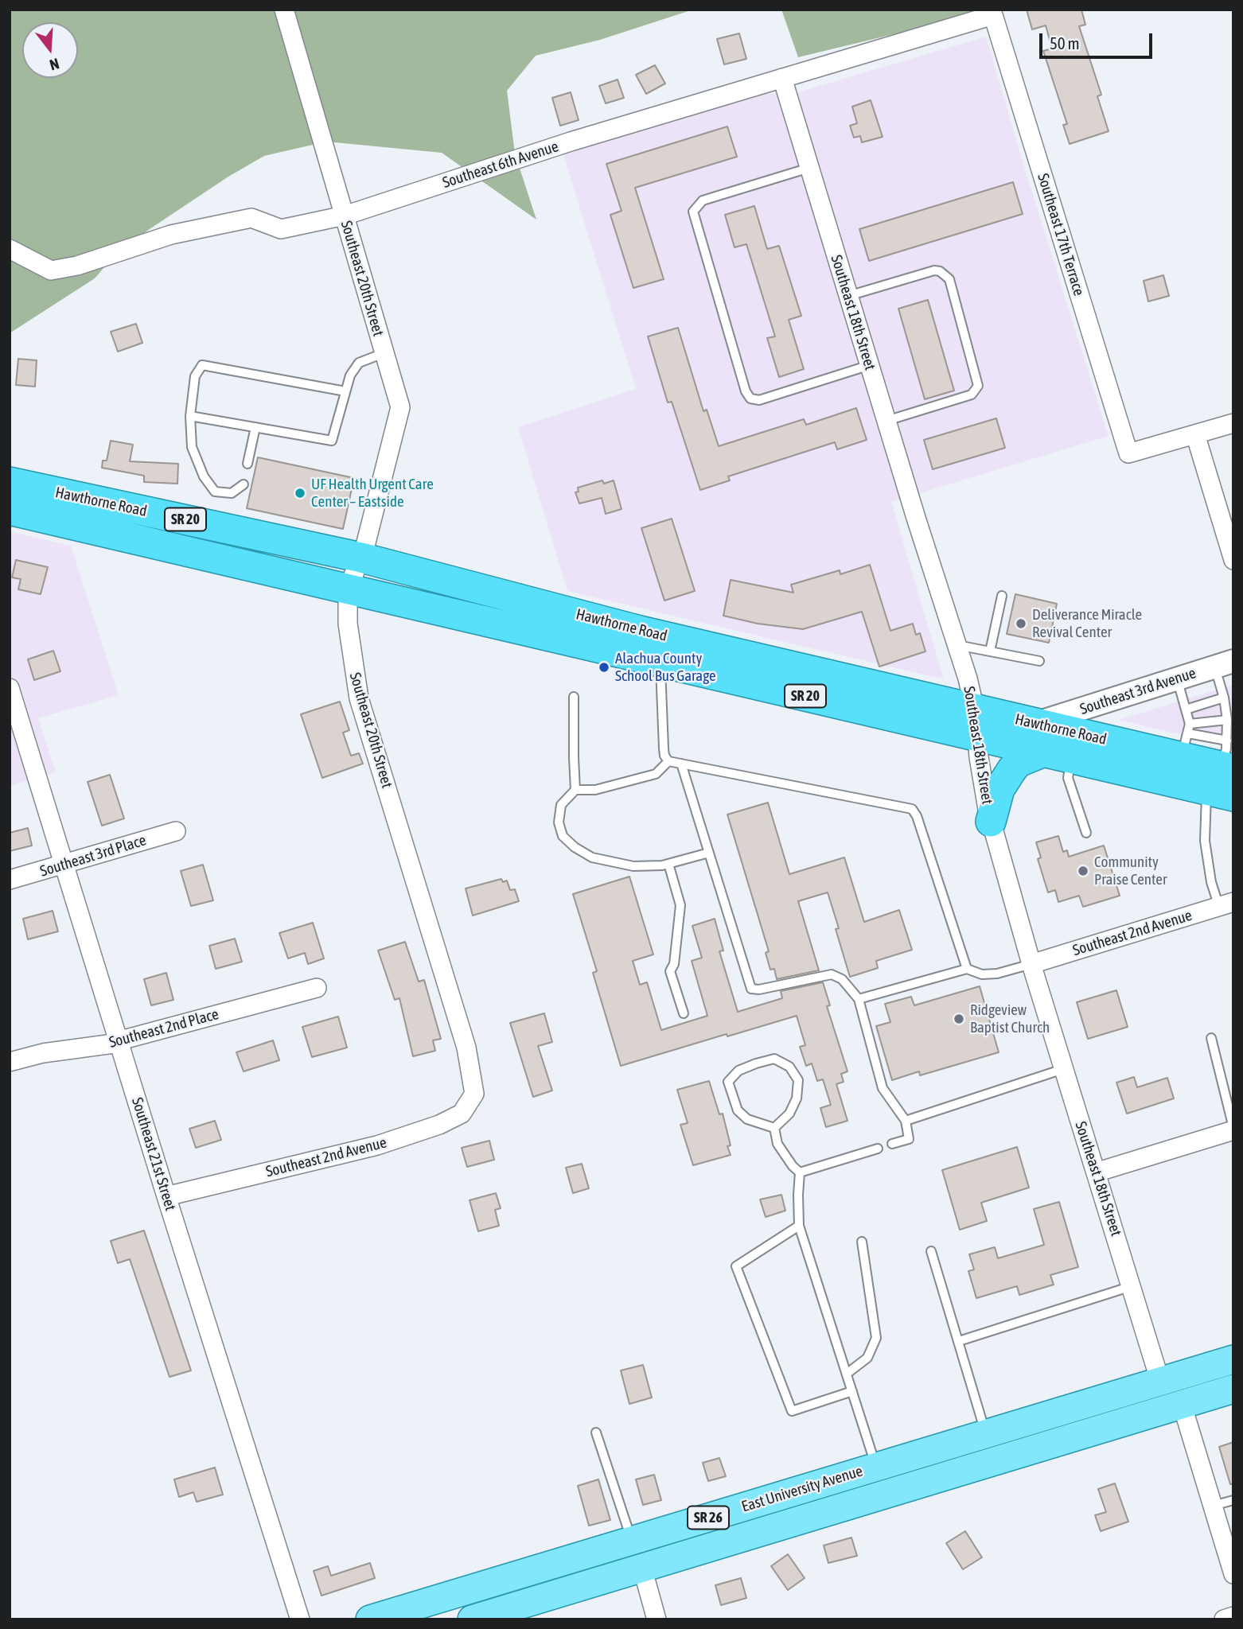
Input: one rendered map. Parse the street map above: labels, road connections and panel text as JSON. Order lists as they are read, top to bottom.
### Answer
{
  "streets": {
    "highway": ["Hawthorne Road", "SR 20"],
    "main road": ["East University Avenue", "SR 26"],
    "street": [
      "Southeast 6th Avenue",
      "Southeast 17th Terrace",
      "Southeast 20th Street",
      "Southeast 18th Street",
      "Southeast 3rd Avenue",
      "Southeast 3rd Place",
      "Southeast 2nd Avenue",
      "Southeast 2nd Place",
      "Southeast 21st Street"
    ]
  },
  "crossings": [
    ["Southeast 6th Avenue", "Southeast 17th Terrace"],
    ["Southeast 6th Avenue", "Southeast 20th Street"],
    ["Southeast 6th Avenue", "Southeast 18th Street"],
    ["Southeast 20th Street", "Hawthorne Road"],
    ["Southeast 20th Street", "Southeast 2nd Avenue"],
    ["Southeast 18th Street", "Hawthorne Road"],
    ["Southeast 18th Street", "Southeast 2nd Avenue"],
    ["Southeast 18th Street", "East University Avenue"],
    ["Hawthorne Road", "Southeast 3rd Avenue"],
    ["Southeast 3rd Place", "Southeast 21st Street"],
    ["Southeast 2nd Avenue", "Southeast 21st Street"],
    ["Southeast 2nd Place", "Southeast 21st Street"]
  ],
  "places": [
    "UF Health Urgent Care Center – Eastside",
    "Deliverance Miracle Revival Center",
    "Alachua County School Bus Garage",
    "Community Praise Center",
    "Ridgeview Baptist Church"
  ],
  "scale_bar": "50 m",
  "north": "bottom"
}
